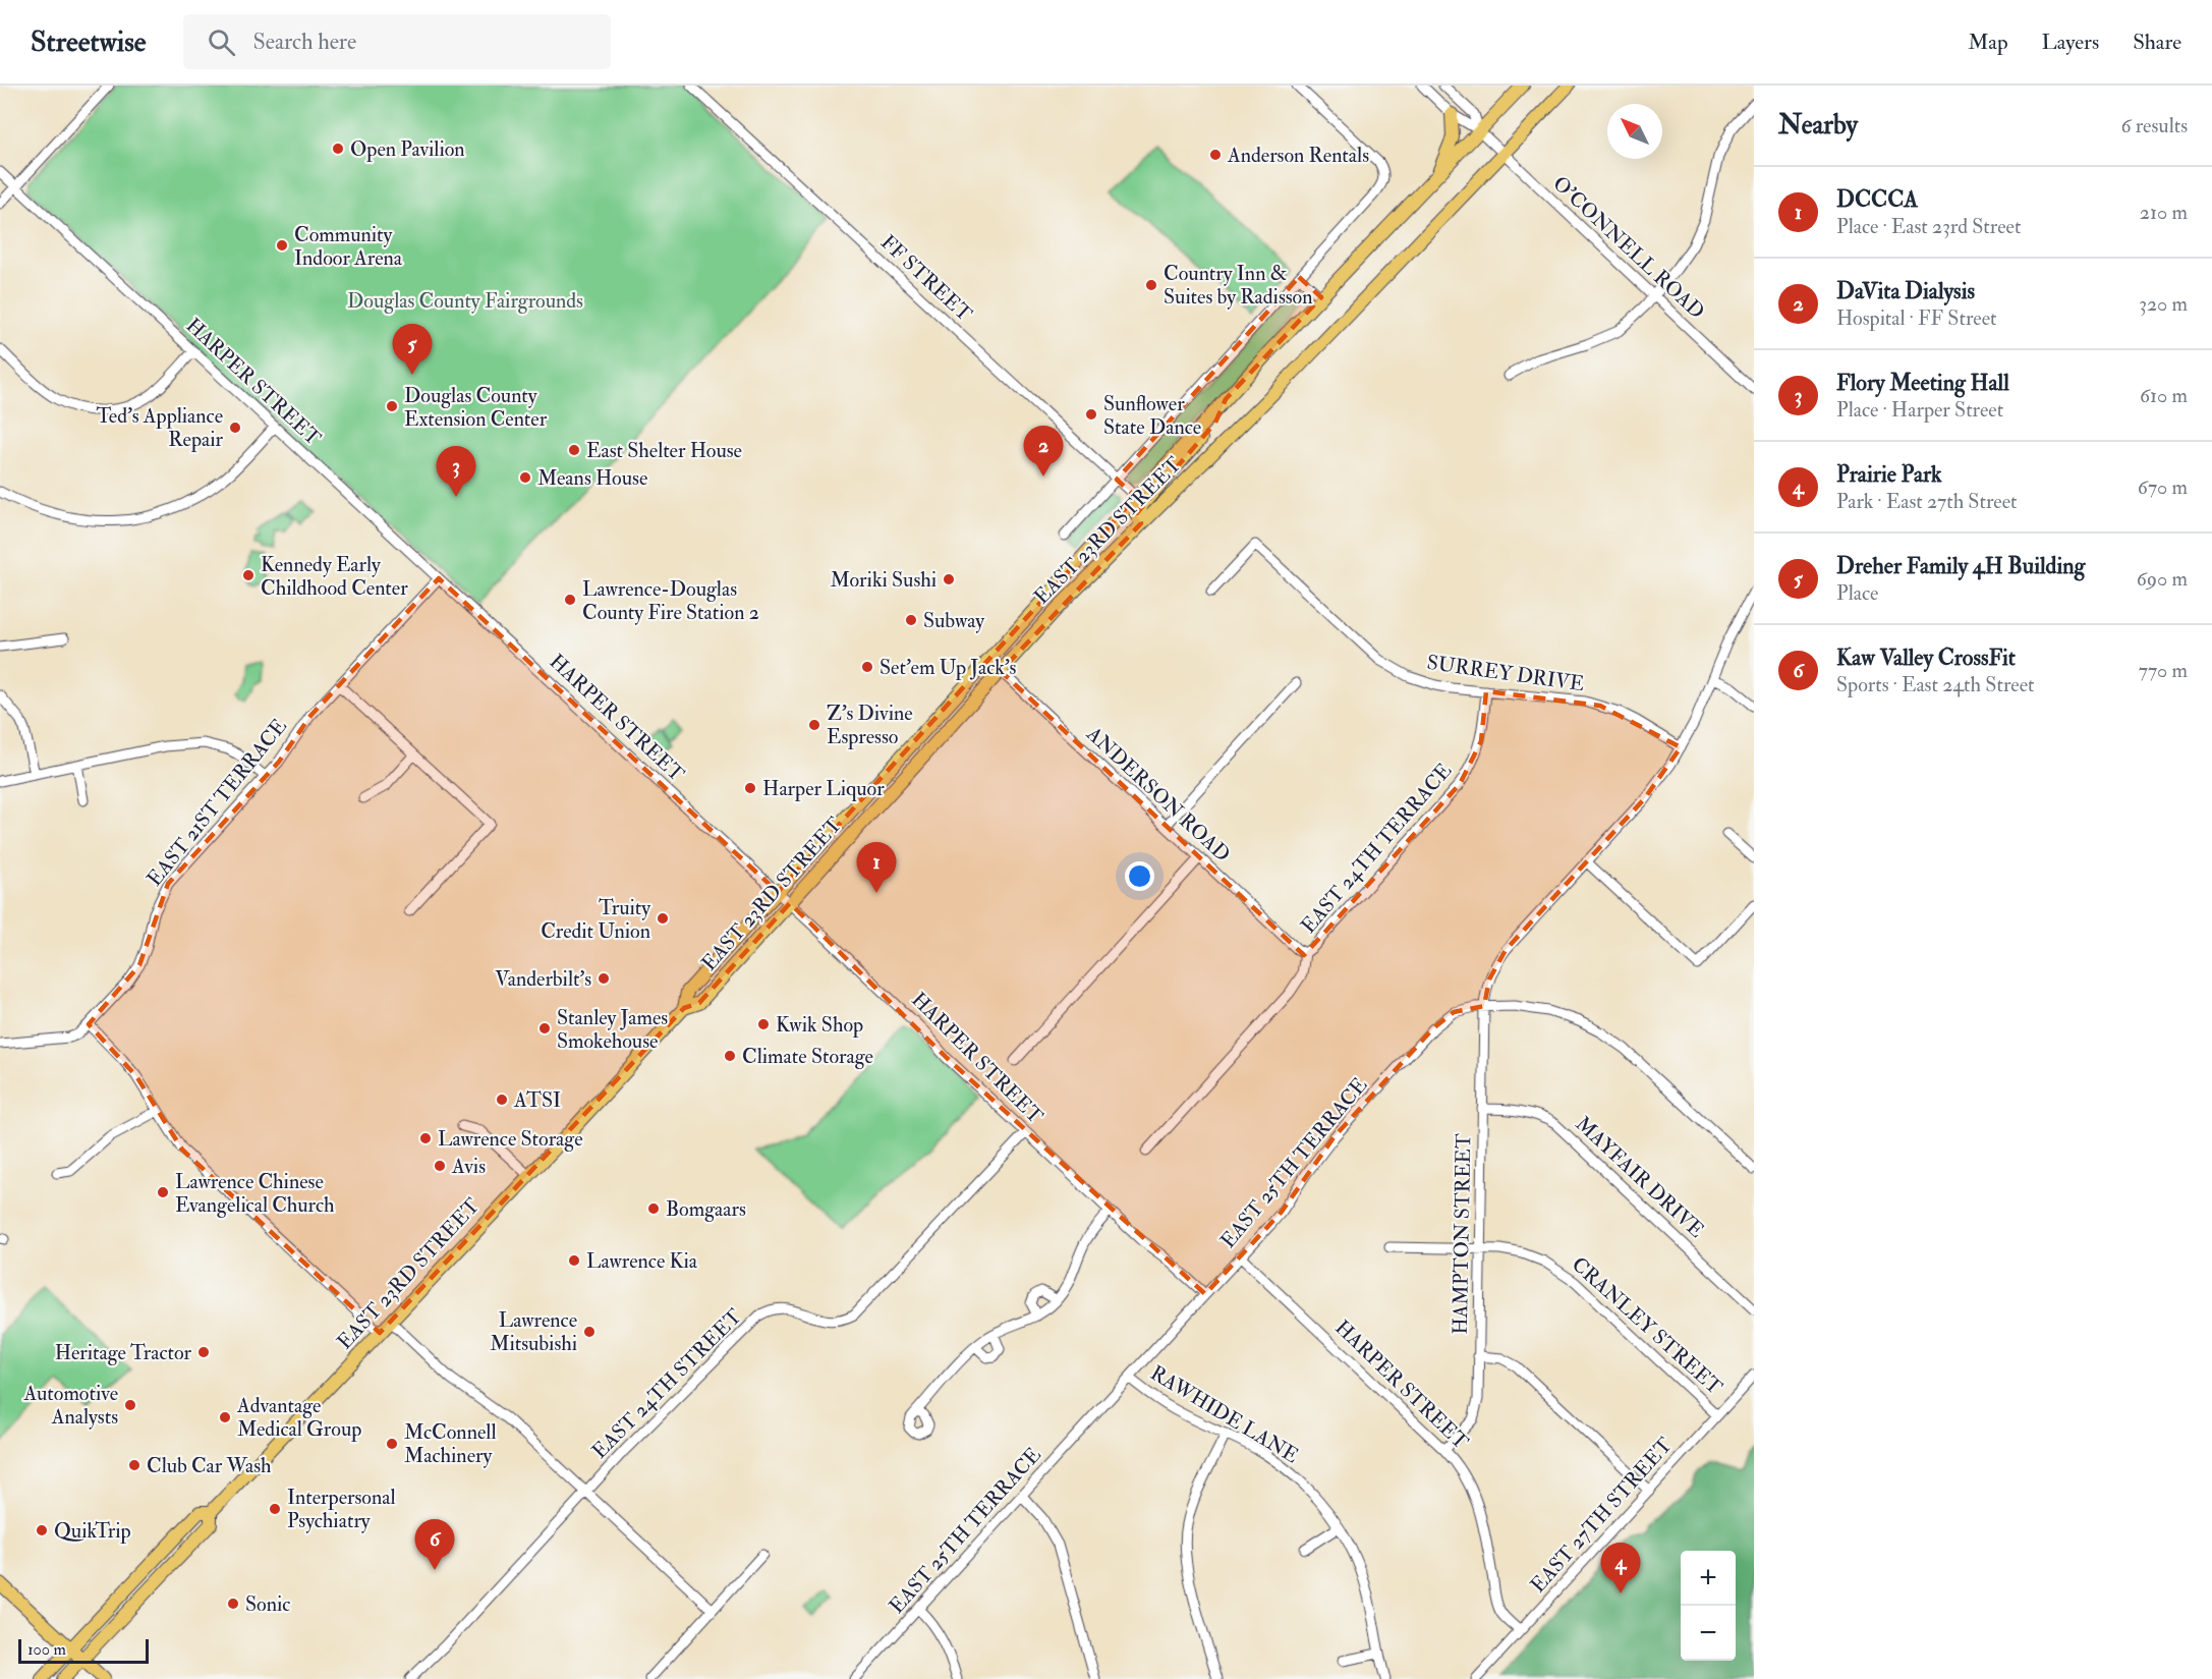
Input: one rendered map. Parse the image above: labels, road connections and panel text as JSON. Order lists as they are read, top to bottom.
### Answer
{
  "streets": {
    "main road": ["EAST 23RD STREET"],
    "street": [
      "O'CONNELL ROAD",
      "FF STREET",
      "HARPER STREET",
      "SURREY DRIVE",
      "ANDERSON ROAD",
      "EAST 21ST TERRACE",
      "EAST 24TH TERRACE",
      "EAST 25TH TERRACE",
      "MAYFAIR DRIVE",
      "HAMPTON STREET",
      "CRANLEY STREET",
      "EAST 24TH STREET",
      "RAWHIDE LANE",
      "EAST 27TH STREET"
    ]
  },
  "crossings": [
    ["O'CONNELL ROAD", "EAST 23RD STREET"],
    ["FF STREET", "EAST 23RD STREET"],
    ["HARPER STREET", "EAST 23RD STREET"],
    ["HARPER STREET", "EAST 21ST TERRACE"],
    ["HARPER STREET", "EAST 25TH TERRACE"],
    ["HARPER STREET", "HAMPTON STREET"],
    ["HARPER STREET", "EAST 24TH STREET"],
    ["HARPER STREET", "EAST 27TH STREET"],
    ["EAST 23RD STREET", "ANDERSON ROAD"],
    ["SURREY DRIVE", "EAST 24TH TERRACE"],
    ["ANDERSON ROAD", "EAST 24TH TERRACE"],
    ["EAST 25TH TERRACE", "HAMPTON STREET"],
    ["EAST 25TH TERRACE", "RAWHIDE LANE"],
    ["MAYFAIR DRIVE", "HAMPTON STREET"],
    ["HAMPTON STREET", "CRANLEY STREET"],
    ["CRANLEY STREET", "EAST 27TH STREET"]
  ],
  "parks": ["Douglas County Fairgrounds"],
  "places": [
    "Open Pavilion",
    "Anderson Rentals",
    "Community Indoor Arena",
    "Country Inn & Suites by Radisson",
    "Douglas County Extension Center",
    "Sunflower State Dance",
    "Ted's Appliance Repair",
    "East Shelter House",
    "Means House",
    "Kennedy Early Childhood Center",
    "Moriki Sushi",
    "Lawrence-Douglas County Fire Station 2",
    "Subway",
    "Set'em Up Jack's",
    "Z's Divine Espresso",
    "Harper Liquor",
    "Truity Credit Union",
    "Vanderbilt's",
    "Kwik Shop",
    "Stanley James Smokehouse",
    "Climate Storage",
    "ATSI",
    "Lawrence Storage",
    "Avis",
    "Lawrence Chinese Evangelical Church",
    "Bomgaars",
    "Lawrence Kia",
    "Lawrence Mitsubishi",
    "Heritage Tractor",
    "Automotive Analysts",
    "Advantage Medical Group",
    "McConnell Machinery",
    "Club Car Wash",
    "Interpersonal Psychiatry",
    "QuikTrip",
    "Sonic"
  ],
  "scale_bar": "100 m",
  "north": "top left",
  "page": {
    "header": "Streetwise",
    "search": "Search here",
    "nav": ["Map", "Layers", "Share"],
    "heading": ["Nearby", "6 results"],
    "list": [
      {
        "mark": "1",
        "name": "DCCCA",
        "note": "Place · East 23rd Street",
        "value": "210 m"
      },
      {
        "mark": "2",
        "name": "DaVita Dialysis",
        "note": "Hospital · FF Street",
        "value": "320 m"
      },
      {
        "mark": "3",
        "name": "Flory Meeting Hall",
        "note": "Place · Harper Street",
        "value": "610 m"
      },
      {
        "mark": "4",
        "name": "Prairie Park",
        "note": "Park · East 27th Street",
        "value": "670 m"
      },
      {
        "mark": "5",
        "name": "Dreher Family 4H Building",
        "note": "Place",
        "value": "690 m"
      },
      {
        "mark": "6",
        "name": "Kaw Valley CrossFit",
        "note": "Sports · East 24th Street",
        "value": "770 m"
      }
    ],
    "pins": [
      "5",
      "2",
      "3",
      "1",
      "6",
      "4"
    ],
    "map_buttons": ["+", "−"],
    "scale": "100 m"
  }
}
